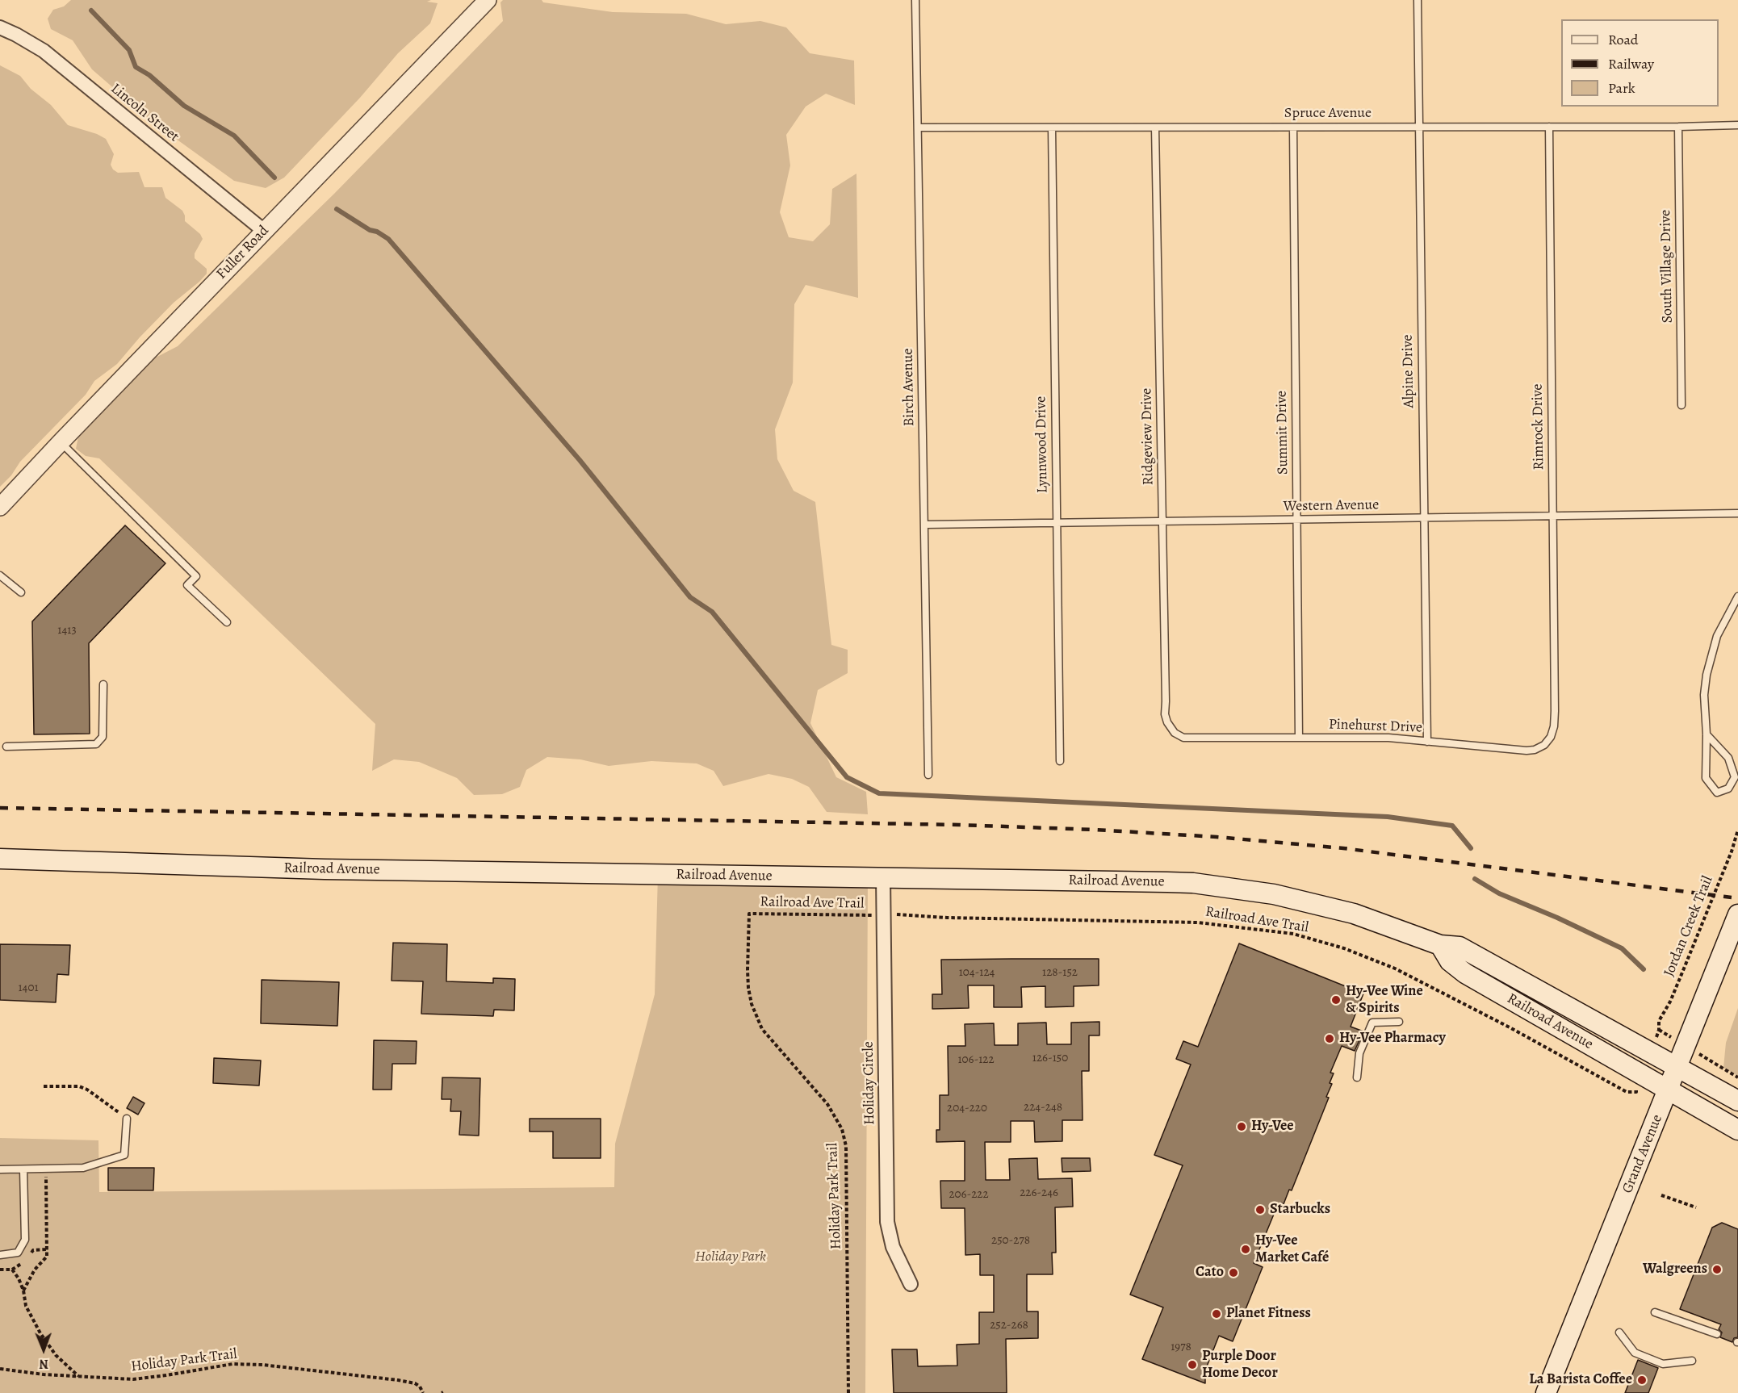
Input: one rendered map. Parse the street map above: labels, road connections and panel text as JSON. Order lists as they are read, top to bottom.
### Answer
{
  "streets": {
    "main road": ["Railroad Avenue", "Grand Avenue"],
    "street": ["Lincoln Street", "Fuller Road", "Holiday Circle"],
    "lane": [
      "Spruce Avenue",
      "South Village Drive",
      "Alpine Drive",
      "Birch Avenue",
      "Rimrock Drive",
      "Summit Drive",
      "Ridgeview Drive",
      "Lynnwood Drive",
      "Western Avenue",
      "Pinehurst Drive"
    ],
    "path": ["Railroad Ave Trail", "Jordan Creek Trail", "Holiday Park Trail"]
  },
  "crossings": [
    ["Lincoln Street", "Fuller Road"],
    ["Spruce Avenue", "South Village Drive"],
    ["Spruce Avenue", "Alpine Drive"],
    ["Spruce Avenue", "Birch Avenue"],
    ["Spruce Avenue", "Rimrock Drive"],
    ["Spruce Avenue", "Summit Drive"],
    ["Spruce Avenue", "Ridgeview Drive"],
    ["Spruce Avenue", "Lynnwood Drive"],
    ["Alpine Drive", "Western Avenue"],
    ["Alpine Drive", "Pinehurst Drive"],
    ["Birch Avenue", "Western Avenue"],
    ["Rimrock Drive", "Western Avenue"],
    ["Rimrock Drive", "Pinehurst Drive"],
    ["Summit Drive", "Western Avenue"],
    ["Summit Drive", "Pinehurst Drive"],
    ["Ridgeview Drive", "Western Avenue"],
    ["Ridgeview Drive", "Pinehurst Drive"],
    ["Lynnwood Drive", "Western Avenue"],
    ["Railroad Avenue", "Holiday Circle"],
    ["Railroad Avenue", "Grand Avenue"],
    ["Railroad Ave Trail", "Holiday Park Trail"]
  ],
  "parks": ["Holiday Park"],
  "places": [
    "Hy-Vee Wine & Spirits",
    "Hy-Vee Pharmacy",
    "Hy-Vee",
    "Starbucks",
    "Hy-Vee Market Café",
    "Walgreens",
    "Cato",
    "Planet Fitness",
    "Purple Door Home Decor",
    "La Barista Coffee"
  ],
  "house_numbers": [
    "1413",
    "104-124",
    "128-152",
    "1401",
    "126-150",
    "106-122",
    "224-248",
    "204-220",
    "226-246",
    "206-222",
    "250-278",
    "252-268",
    "1978"
  ],
  "legend": ["Road", "Railway", "Park"],
  "north": "bottom"
}
